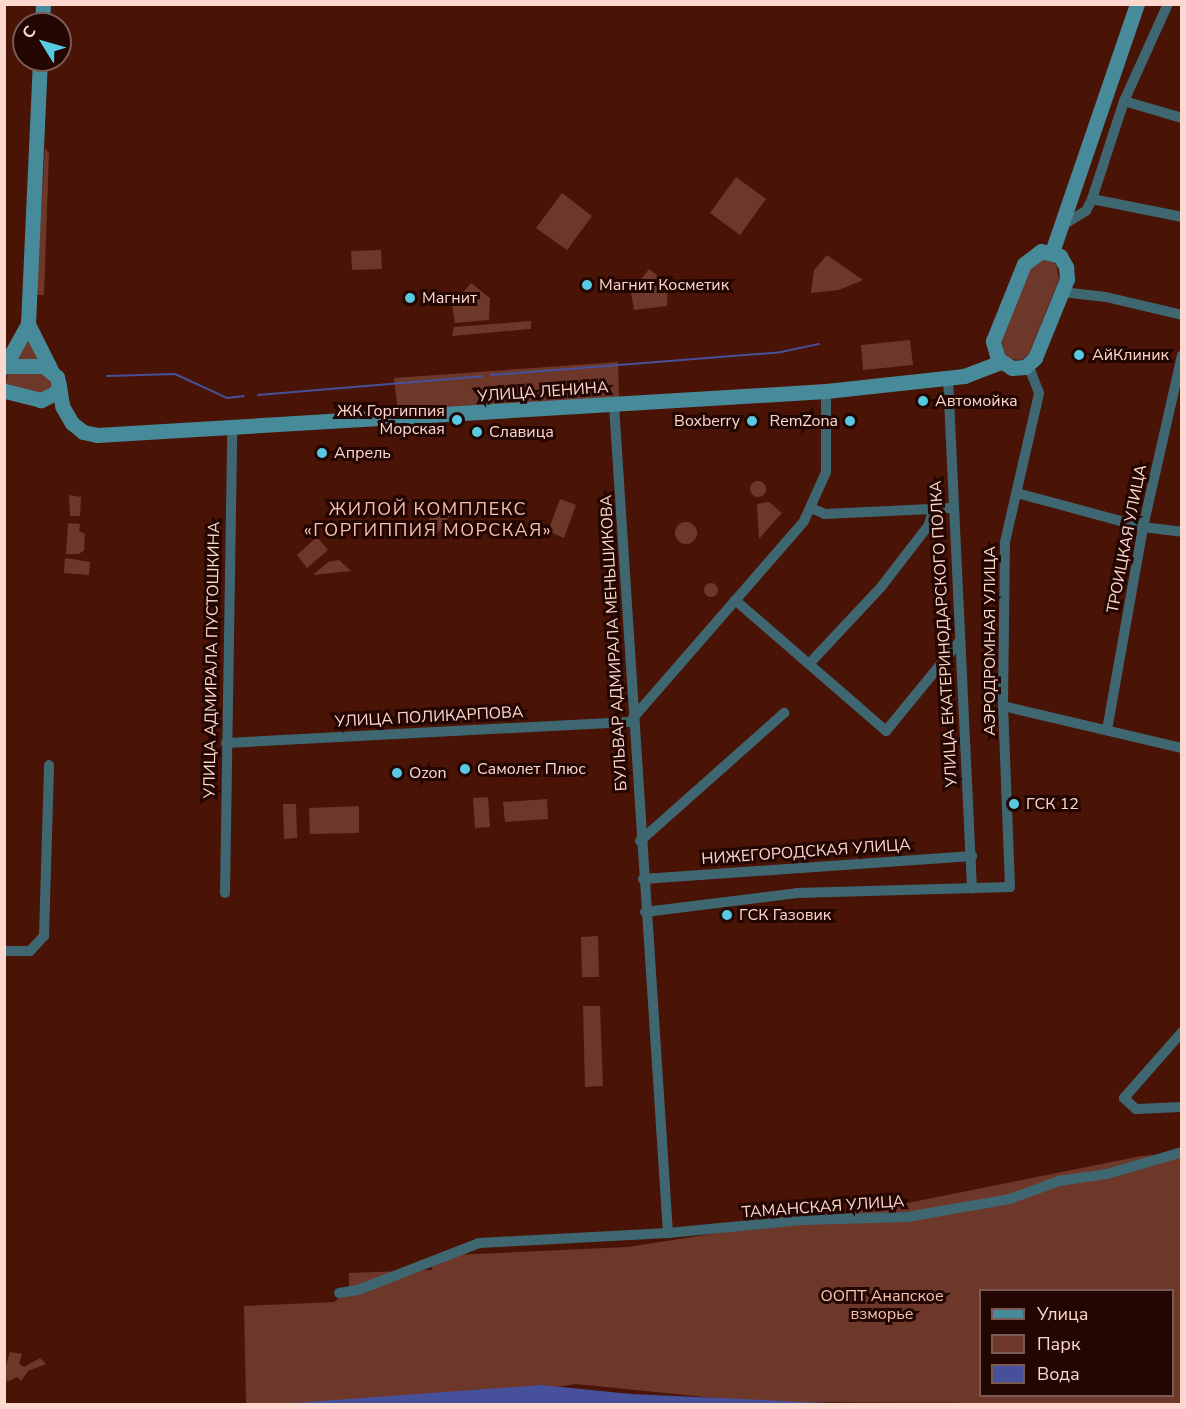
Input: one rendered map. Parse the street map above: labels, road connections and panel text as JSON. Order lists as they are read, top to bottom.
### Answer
{
  "streets": {
    "street": [
      "УЛИЦА ЛЕНИНА",
      "ТРОИЦКАЯ УЛИЦА",
      "УЛИЦА ЕКАТЕРИНОДАРСКОГО ПОЛКА",
      "АЭРОДРОМНАЯ УЛИЦА",
      "БУЛЬВАР АДМИРАЛА МЕНЬШИКОВА",
      "УЛИЦА АДМИРАЛА ПУСТОШКИНА",
      "УЛИЦА ПОЛИКАРПОВА",
      "НИЖЕГОРОДСКАЯ УЛИЦА",
      "ТАМАНСКАЯ УЛИЦА"
    ]
  },
  "crossings": [
    ["УЛИЦА ЛЕНИНА", "УЛИЦА ЕКАТЕРИНОДАРСКОГО ПОЛКА"],
    ["УЛИЦА ЛЕНИНА", "БУЛЬВАР АДМИРАЛА МЕНЬШИКОВА"],
    ["УЛИЦА ЛЕНИНА", "УЛИЦА АДМИРАЛА ПУСТОШКИНА"],
    ["УЛИЦА ЕКАТЕРИНОДАРСКОГО ПОЛКА", "АЭРОДРОМНАЯ УЛИЦА"],
    ["УЛИЦА ЕКАТЕРИНОДАРСКОГО ПОЛКА", "НИЖЕГОРОДСКАЯ УЛИЦА"],
    ["БУЛЬВАР АДМИРАЛА МЕНЬШИКОВА", "УЛИЦА ПОЛИКАРПОВА"],
    ["БУЛЬВАР АДМИРАЛА МЕНЬШИКОВА", "НИЖЕГОРОДСКАЯ УЛИЦА"],
    ["БУЛЬВАР АДМИРАЛА МЕНЬШИКОВА", "ТАМАНСКАЯ УЛИЦА"],
    ["УЛИЦА АДМИРАЛА ПУСТОШКИНА", "УЛИЦА ПОЛИКАРПОВА"]
  ],
  "districts": ["ЖИЛОЙ КОМПЛЕКС «ГОРГИППИЯ МОРСКАЯ»"],
  "parks": ["ООПТ Анапское взморье"],
  "places": [
    "Магнит Косметик",
    "Магнит",
    "АйКлиник",
    "Автомойка",
    "ЖК Горгиппия Морская",
    "Boxberry",
    "RemZona",
    "Славица",
    "Апрель",
    "Самолет Плюс",
    "Ozon",
    "ГСК 12",
    "ГСК Газовик"
  ],
  "legend": ["Улица", "Парк", "Вода"],
  "north": "top left"
}
